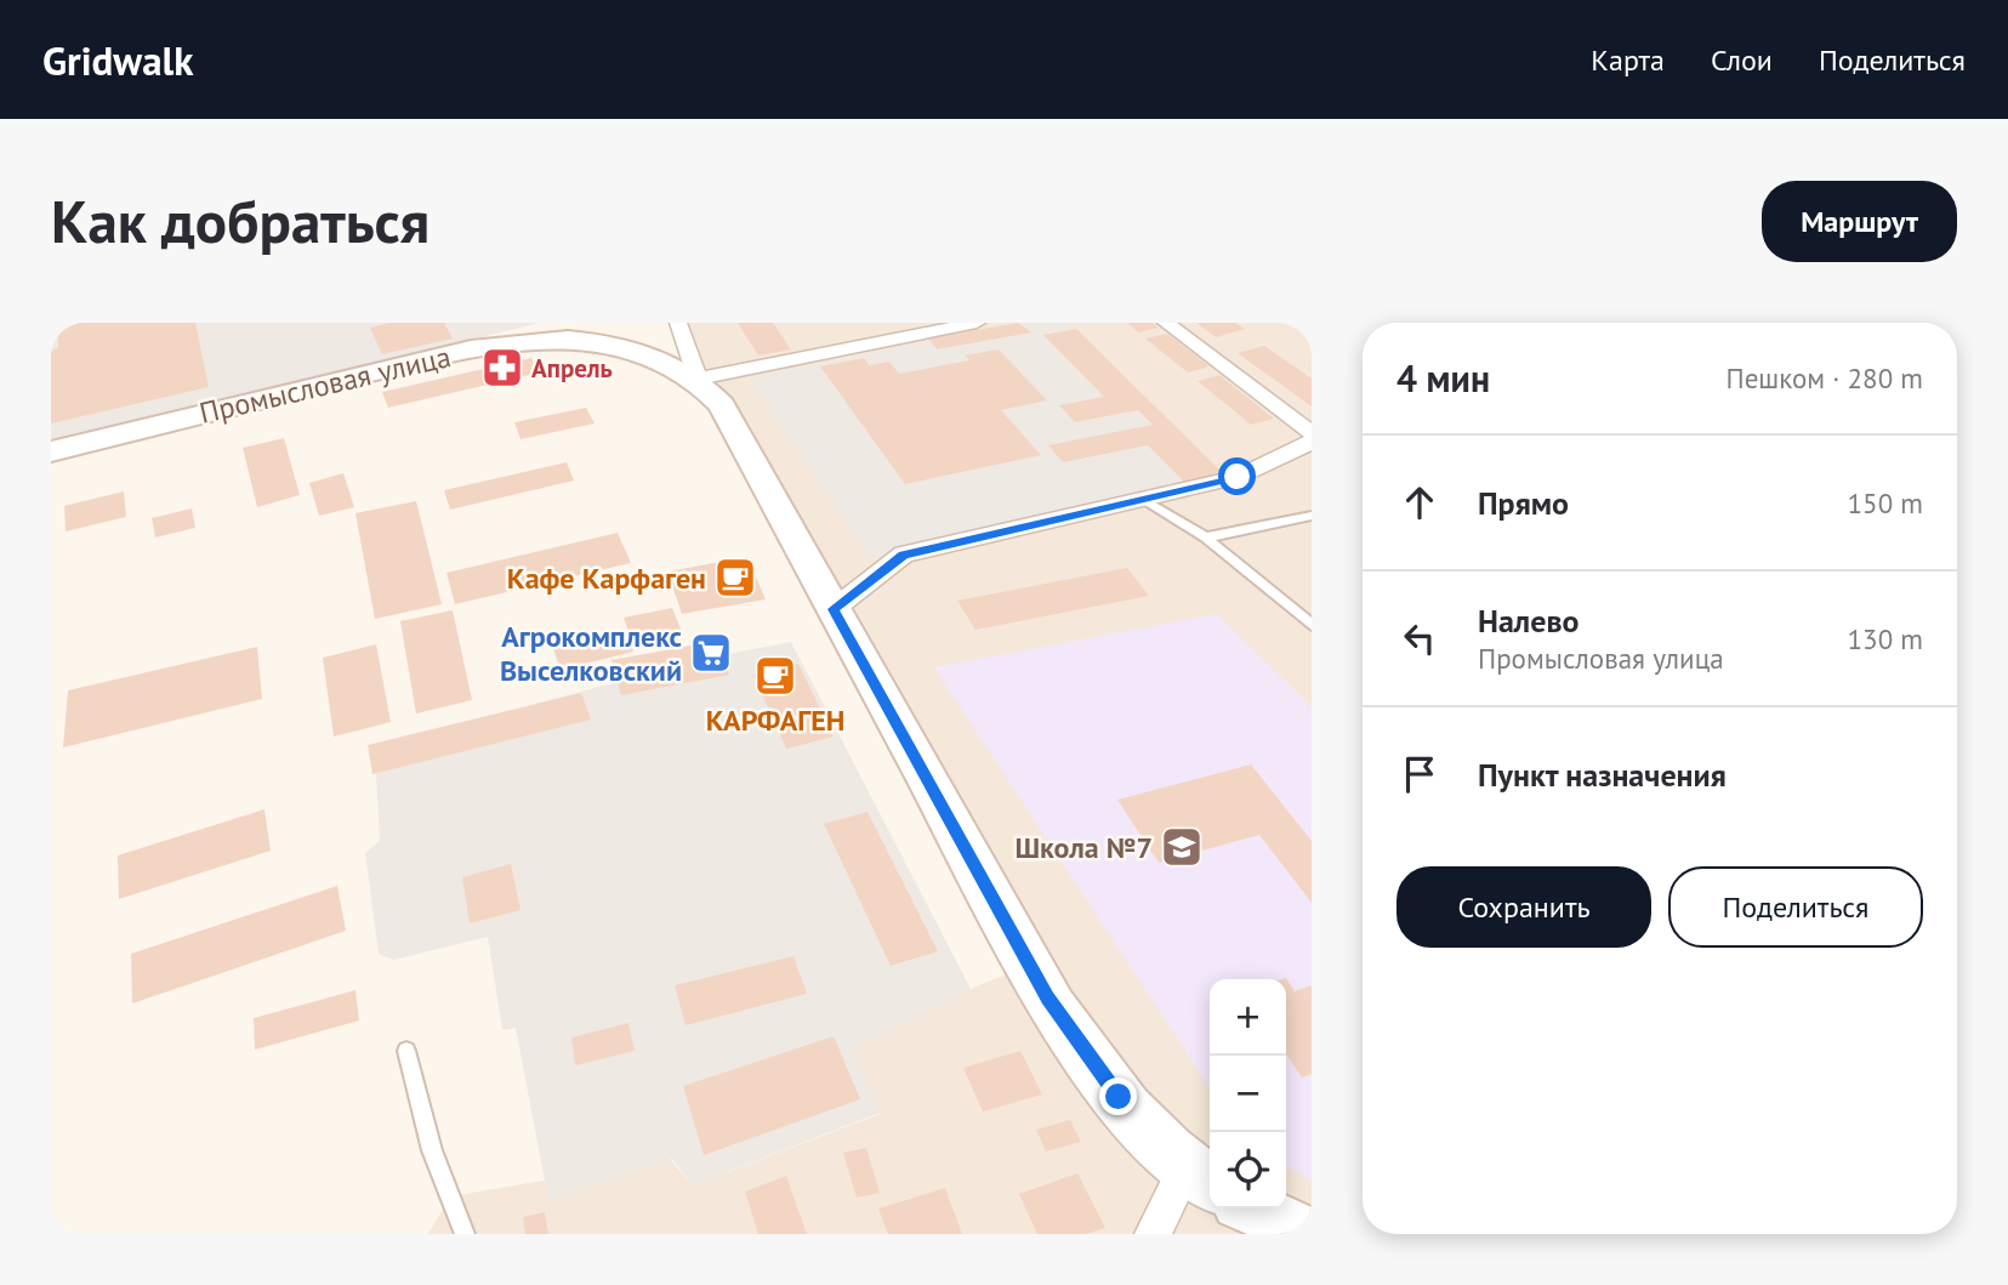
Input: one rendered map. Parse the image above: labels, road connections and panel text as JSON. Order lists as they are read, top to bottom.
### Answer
{
  "streets": {
    "main road": ["Промысловая улица"]
  },
  "places": {
    "pharmacy": ["Апрель"],
    "cafe": ["Кафе Карфаген", "КАРФАГЕН"],
    "supermarket": ["Агрокомплекс Выселковский"],
    "school or university": ["Школа №7"]
  },
  "page": {
    "header": "Gridwalk",
    "nav": ["Карта", "Слои", "Поделиться"],
    "buttons": [
      "Маршрут",
      ["Сохранить", "Поделиться"]
    ],
    "title": "Как добраться",
    "heading": ["4 мин", "Пешком · 280 m"],
    "list": [
      ["Прямо", "150 m"],
      ["Налево", "Промысловая улица", "130 m"],
      "Пункт назначения"
    ],
    "map_buttons": ["+", "−"]
  }
}
